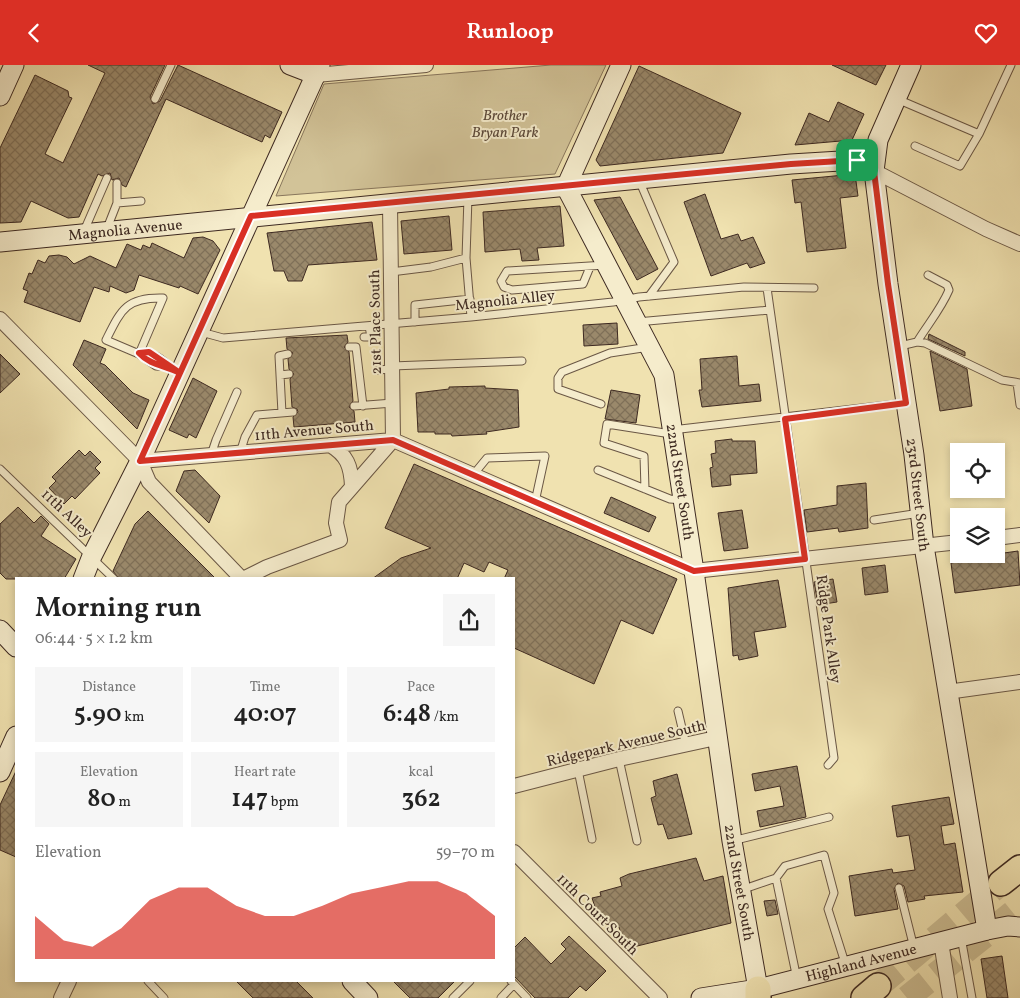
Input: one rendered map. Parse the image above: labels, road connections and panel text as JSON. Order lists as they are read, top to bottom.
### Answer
{
  "streets": {
    "street": [
      "Magnolia Avenue",
      "21st Place South",
      "11th Avenue South",
      "22nd Street South",
      "23rd Street South",
      "Ridgepark Avenue South",
      "11th Court South",
      "Highland Avenue"
    ],
    "lane": ["Magnolia Alley", "11th Alley", "Ridge Park Alley"]
  },
  "crossings": [
    ["Magnolia Avenue", "21st Place South"],
    ["Magnolia Avenue", "22nd Street South"],
    ["Magnolia Avenue", "23rd Street South"],
    ["Magnolia Alley", "21st Place South"],
    ["Magnolia Alley", "22nd Street South"],
    ["Magnolia Alley", "Ridge Park Alley"],
    ["21st Place South", "11th Avenue South"],
    ["11th Avenue South", "22nd Street South"],
    ["22nd Street South", "Ridgepark Avenue South"],
    ["22nd Street South", "Highland Avenue"],
    ["23rd Street South", "Highland Avenue"]
  ],
  "parks": ["Brother Bryan Park"],
  "page": {
    "header": "Runloop",
    "heading": ["Morning run", "06:44 · 5 × 1.2 km"],
    "stats": [
      ["Distance", "5.90 km"],
      ["Time", "40:07"],
      ["Pace", "6:48 /km"],
      ["Elevation", "80 m"],
      ["Heart rate", "147 bpm"],
      ["kcal", "362"]
    ],
    "chart": ["Elevation", "59–70 m"]
  }
}
